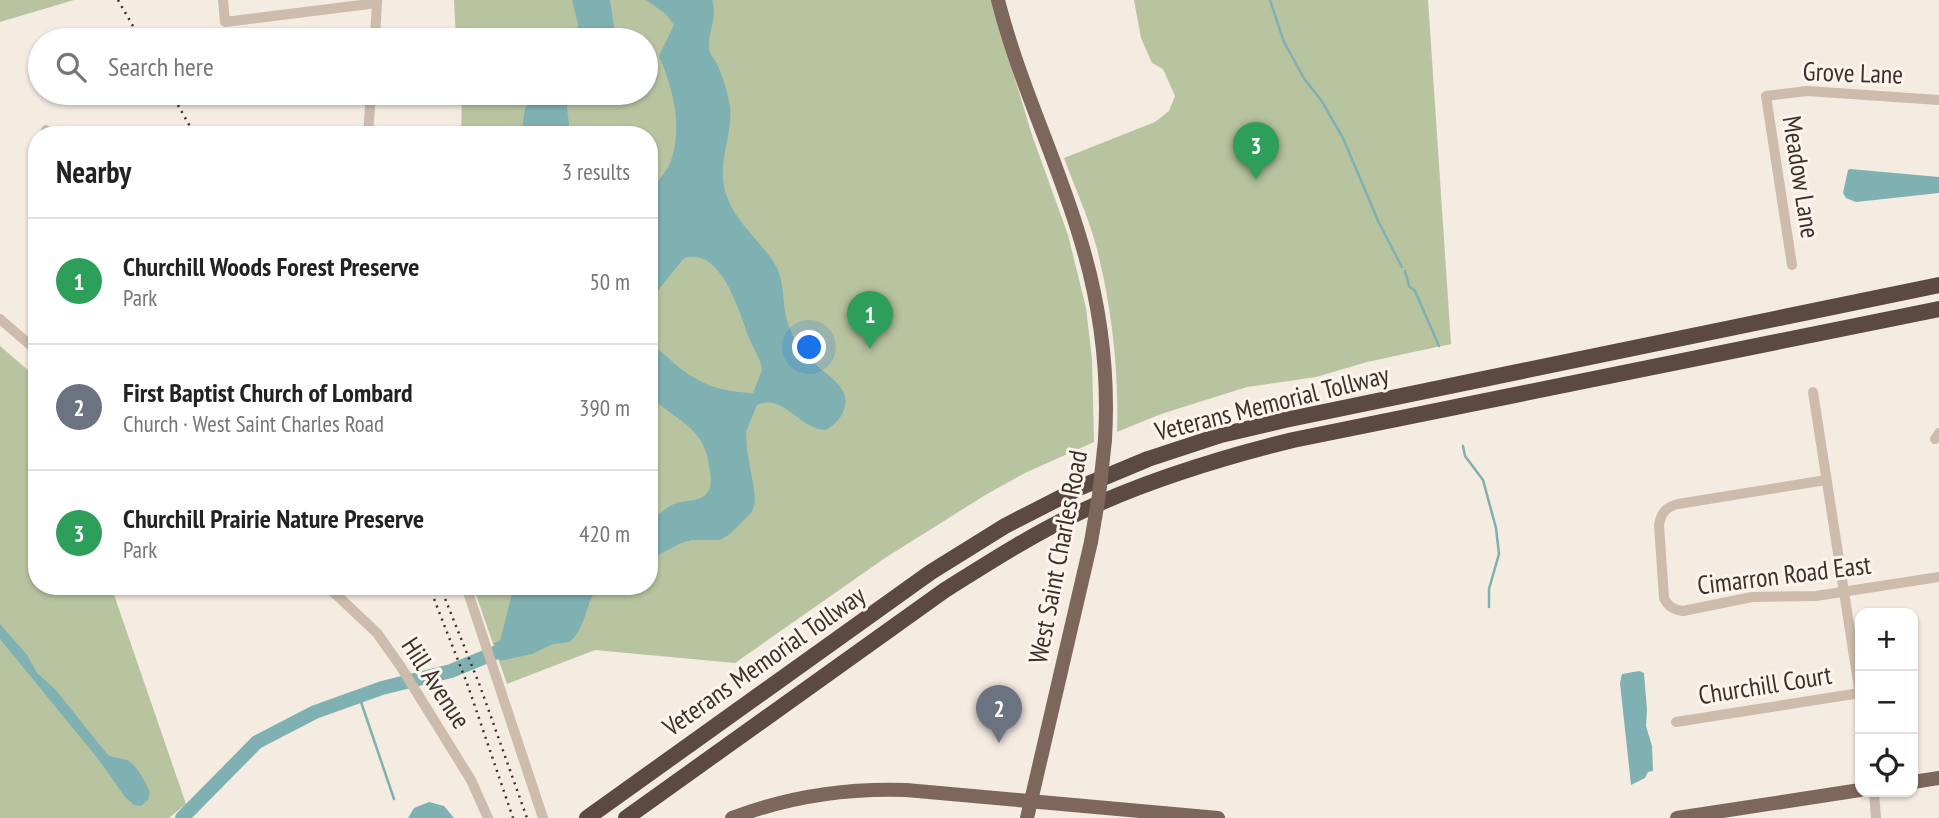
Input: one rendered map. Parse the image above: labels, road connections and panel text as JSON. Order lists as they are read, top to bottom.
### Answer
{
  "streets": {
    "highway": ["Veterans Memorial Tollway"],
    "main road": ["West Saint Charles Road"],
    "street": [
      "Grove Lane",
      "Meadow Lane",
      "Cimarron Road East",
      "Hill Avenue",
      "Churchill Court"
    ]
  },
  "crossings": [
    ["Grove Lane", "Meadow Lane"]
  ],
  "page": {
    "search": "Search here",
    "pins": ["3", "1", "2"],
    "heading": ["Nearby", "3 results"],
    "list": [
      {
        "mark": "1",
        "name": "Churchill Woods Forest Preserve",
        "note": "Park",
        "value": "50 m"
      },
      {
        "mark": "2",
        "name": "First Baptist Church of Lombard",
        "note": "Church · West Saint Charles Road",
        "value": "390 m"
      },
      {
        "mark": "3",
        "name": "Churchill Prairie Nature Preserve",
        "note": "Park",
        "value": "420 m"
      }
    ],
    "map_buttons": ["+", "−"]
  }
}
